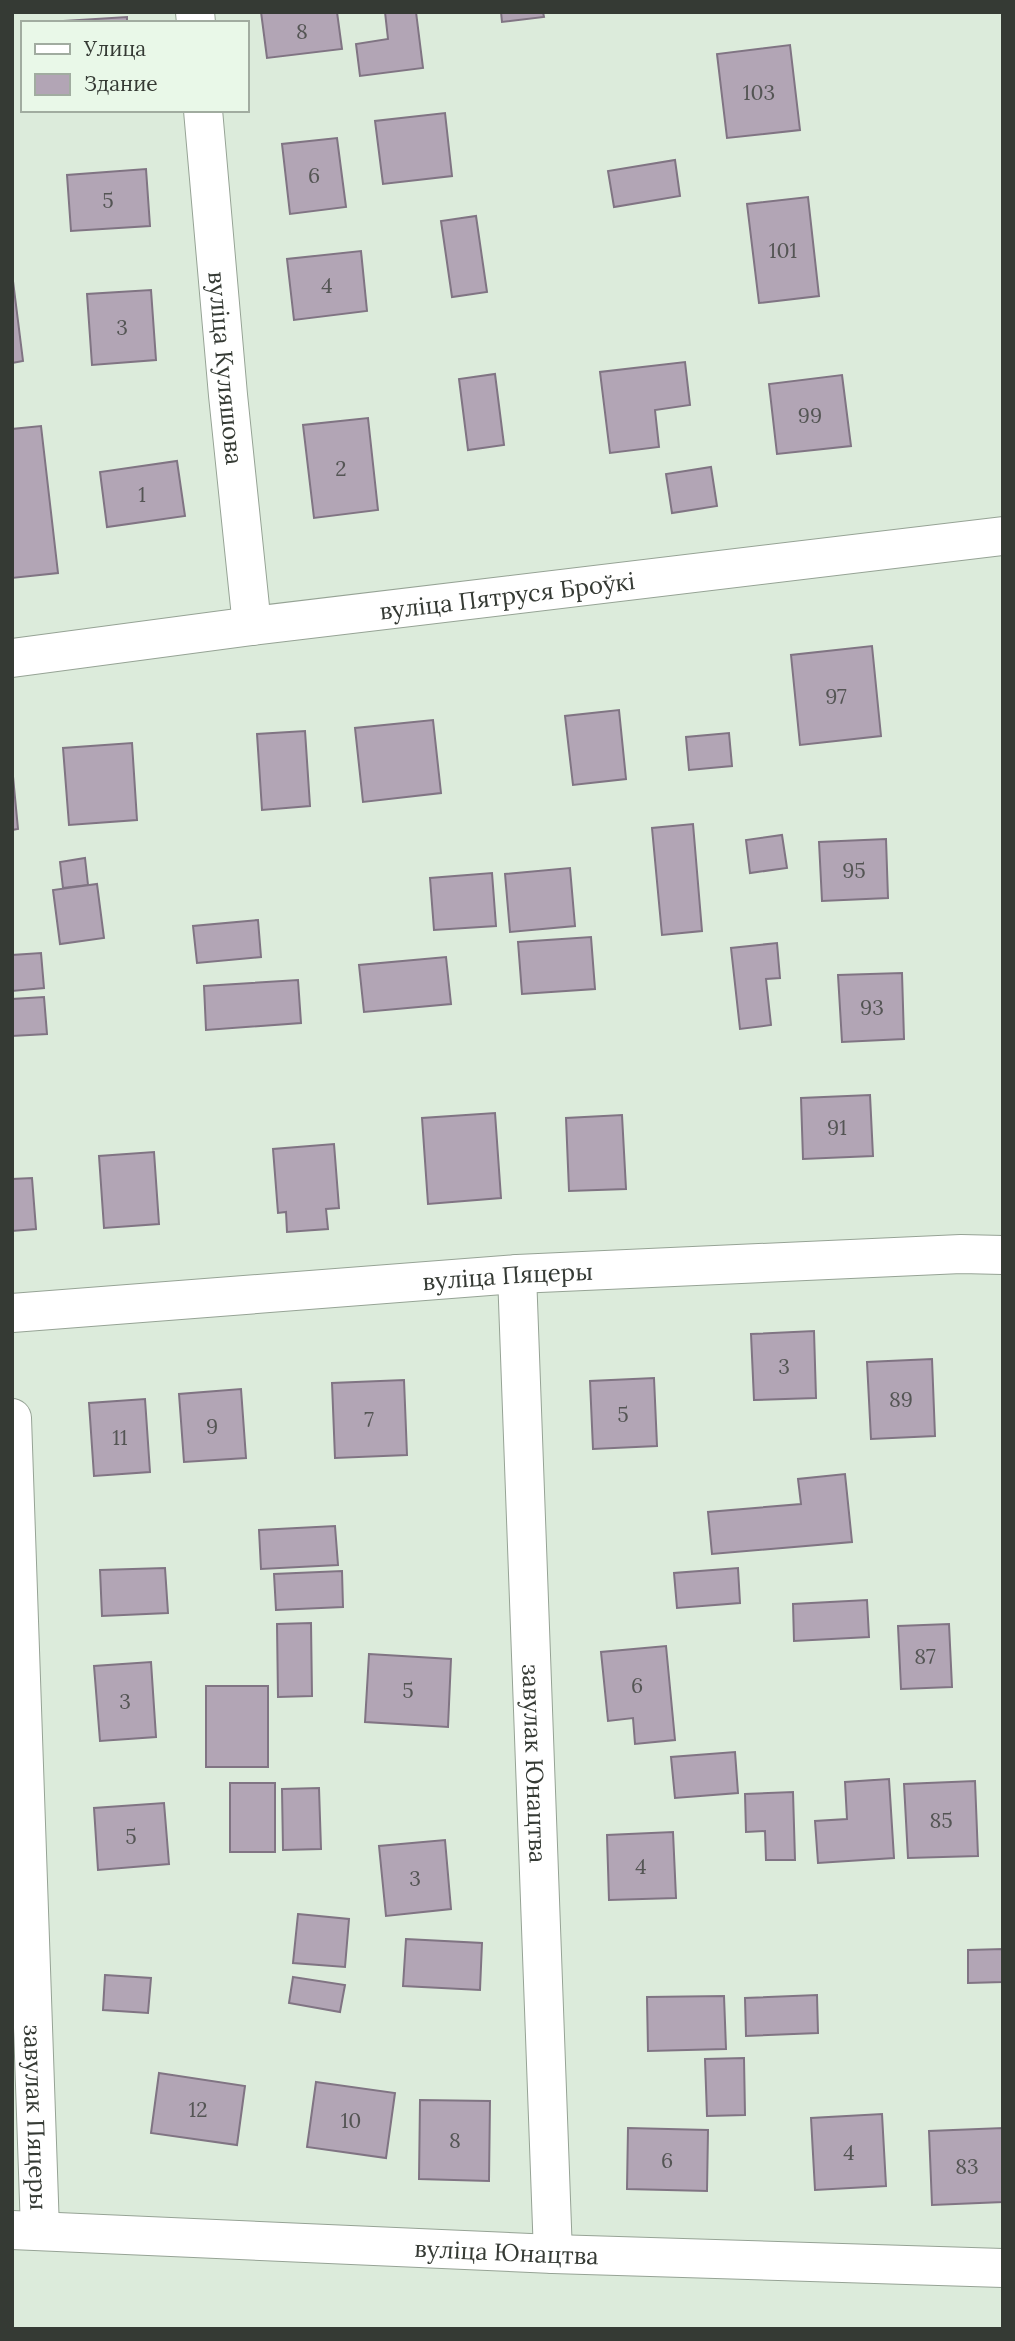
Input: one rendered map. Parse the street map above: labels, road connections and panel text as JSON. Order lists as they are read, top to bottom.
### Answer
{
  "streets": {
    "street": [
      "вуліца Куляшова",
      "вуліца Пятруся Броўкі",
      "вуліца Пяцеры",
      "завулак Юнацтва",
      "завулак Пяцеры",
      "вуліца Юнацтва"
    ]
  },
  "crossings": [
    ["вуліца Куляшова", "вуліца Пятруся Броўкі"],
    ["вуліца Пяцеры", "завулак Юнацтва"],
    ["завулак Юнацтва", "вуліца Юнацтва"],
    ["завулак Пяцеры", "вуліца Юнацтва"]
  ],
  "house_numbers": [
    "8",
    "103",
    "6",
    "5",
    "101",
    "4",
    "3",
    "99",
    "2",
    "1",
    "97",
    "95",
    "93",
    "91",
    "3",
    "89",
    "5",
    "7",
    "9",
    "11",
    "87",
    "6",
    "5",
    "3",
    "85",
    "5",
    "4",
    "3",
    "12",
    "10",
    "8",
    "4",
    "6",
    "83"
  ],
  "legend": ["Улица", "Здание"]
}
